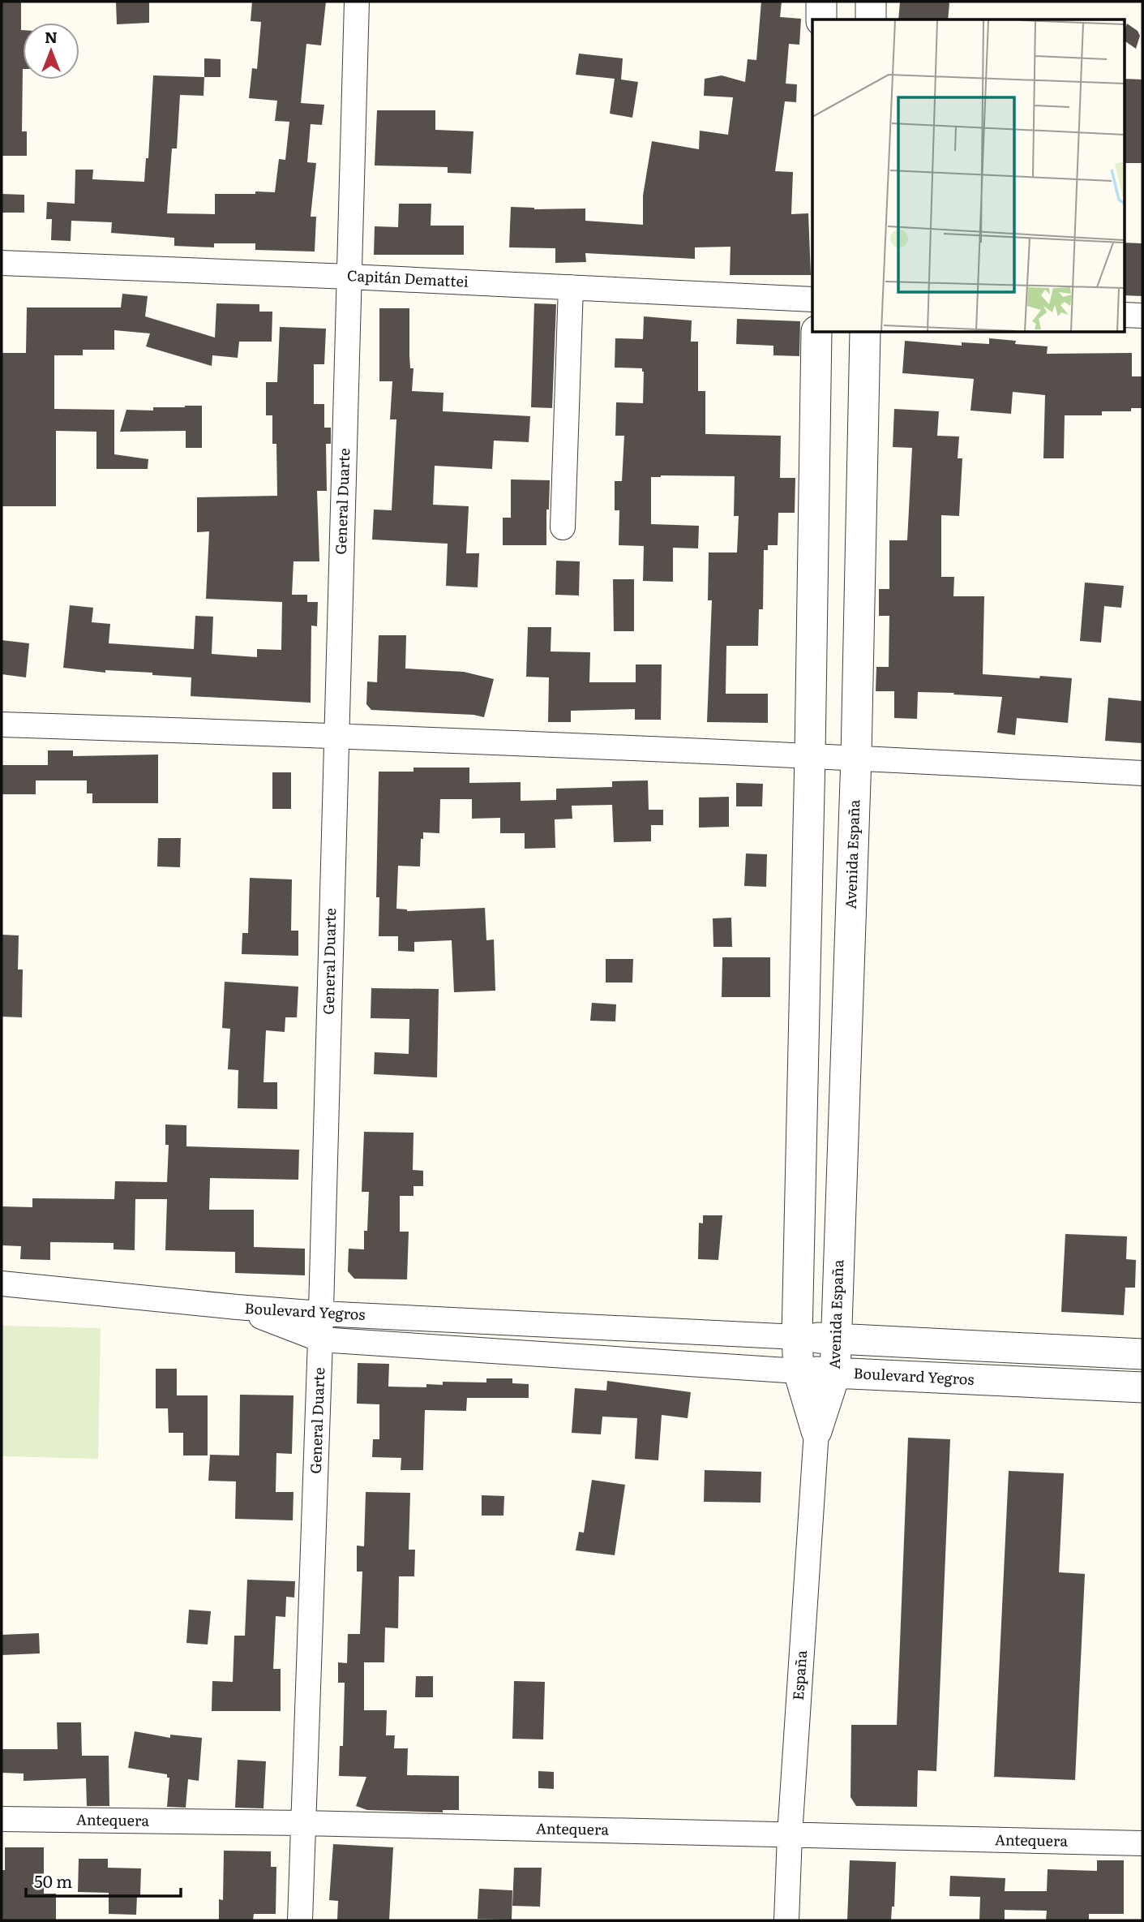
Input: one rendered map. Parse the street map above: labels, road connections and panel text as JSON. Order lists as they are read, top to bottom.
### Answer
{
  "streets": {
    "street": [
      "Capitán Demattei",
      "General Duarte",
      "Avenida España",
      "Boulevard Yegros",
      "España",
      "Antequera"
    ]
  },
  "crossings": [
    ["Capitán Demattei", "General Duarte"],
    ["General Duarte", "Boulevard Yegros"],
    ["General Duarte", "Antequera"],
    ["Avenida España", "Boulevard Yegros"],
    ["Avenida España", "España"],
    ["España", "Antequera"]
  ],
  "scale_bar": "50 m",
  "north": "top"
}
